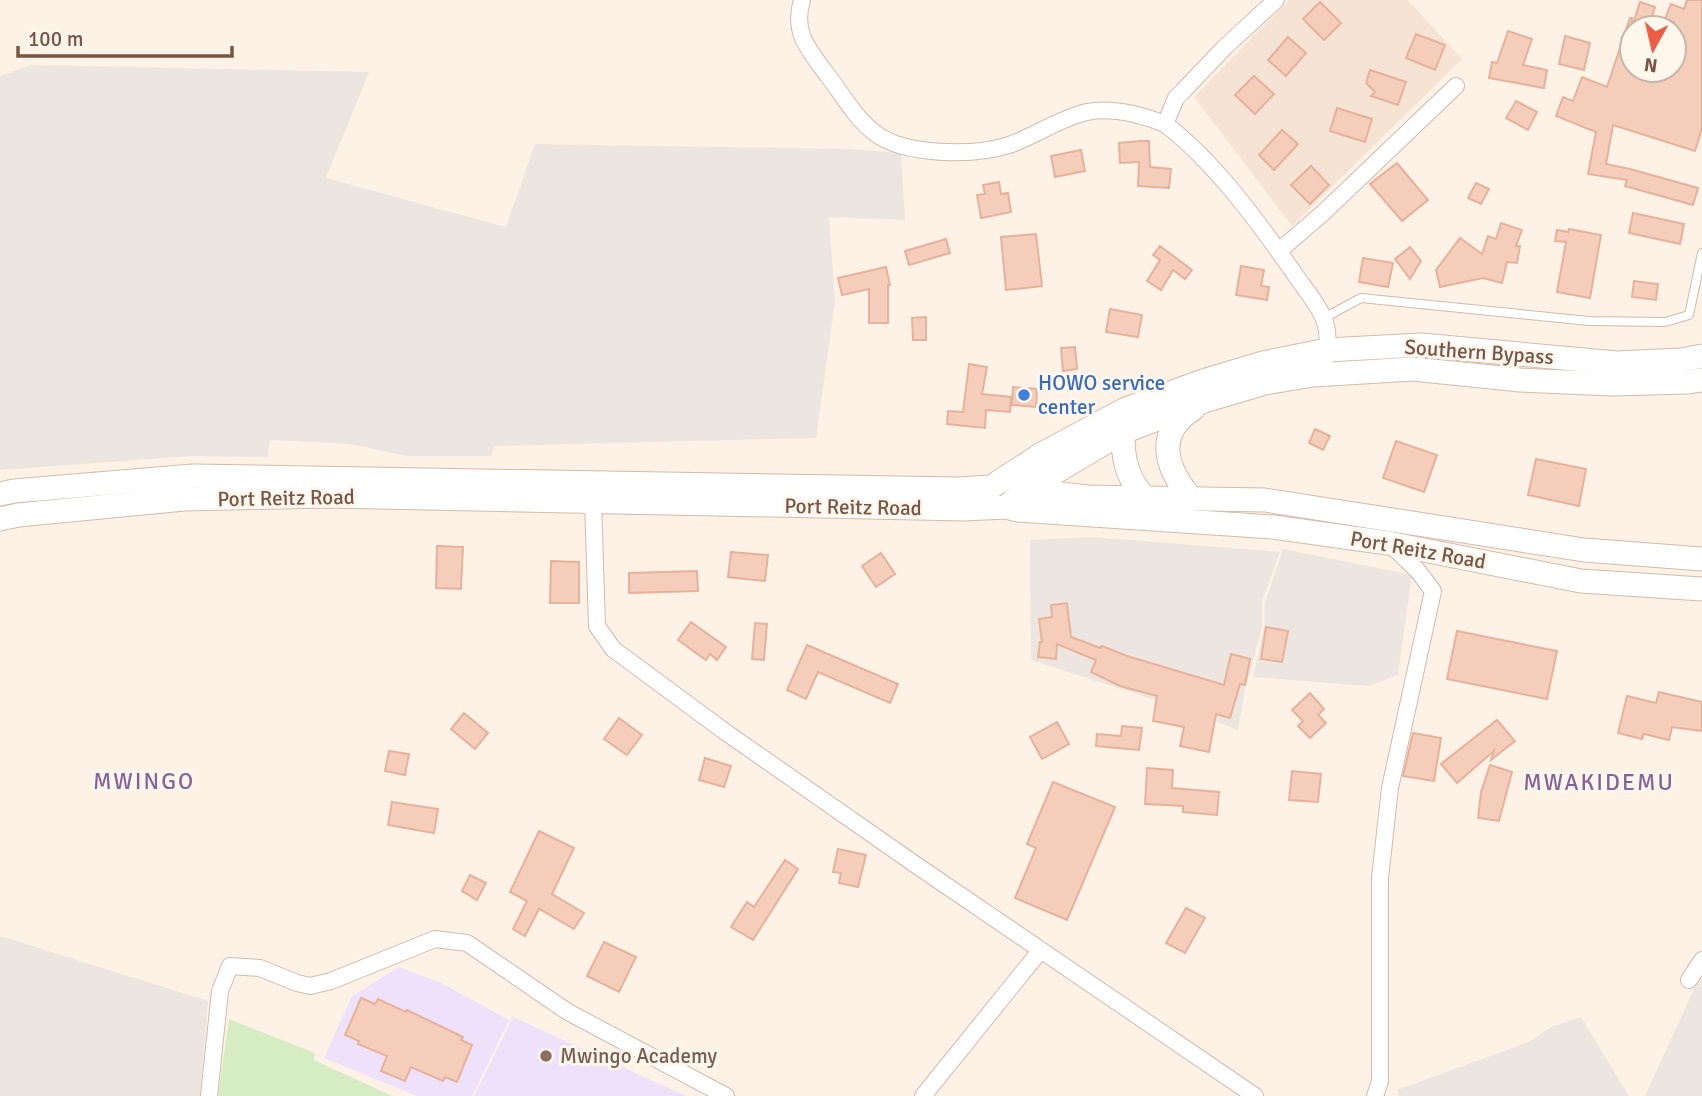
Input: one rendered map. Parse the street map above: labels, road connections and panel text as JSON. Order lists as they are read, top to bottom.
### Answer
{
  "streets": {
    "main road": ["Southern Bypass", "Port Reitz Road"]
  },
  "crossings": [
    ["Southern Bypass", "Port Reitz Road"]
  ],
  "districts": ["MWINGO", "MWAKIDEMU"],
  "places": ["HOWO service center", "Mwingo Academy"],
  "scale_bar": "100 m",
  "north": "bottom"
}
